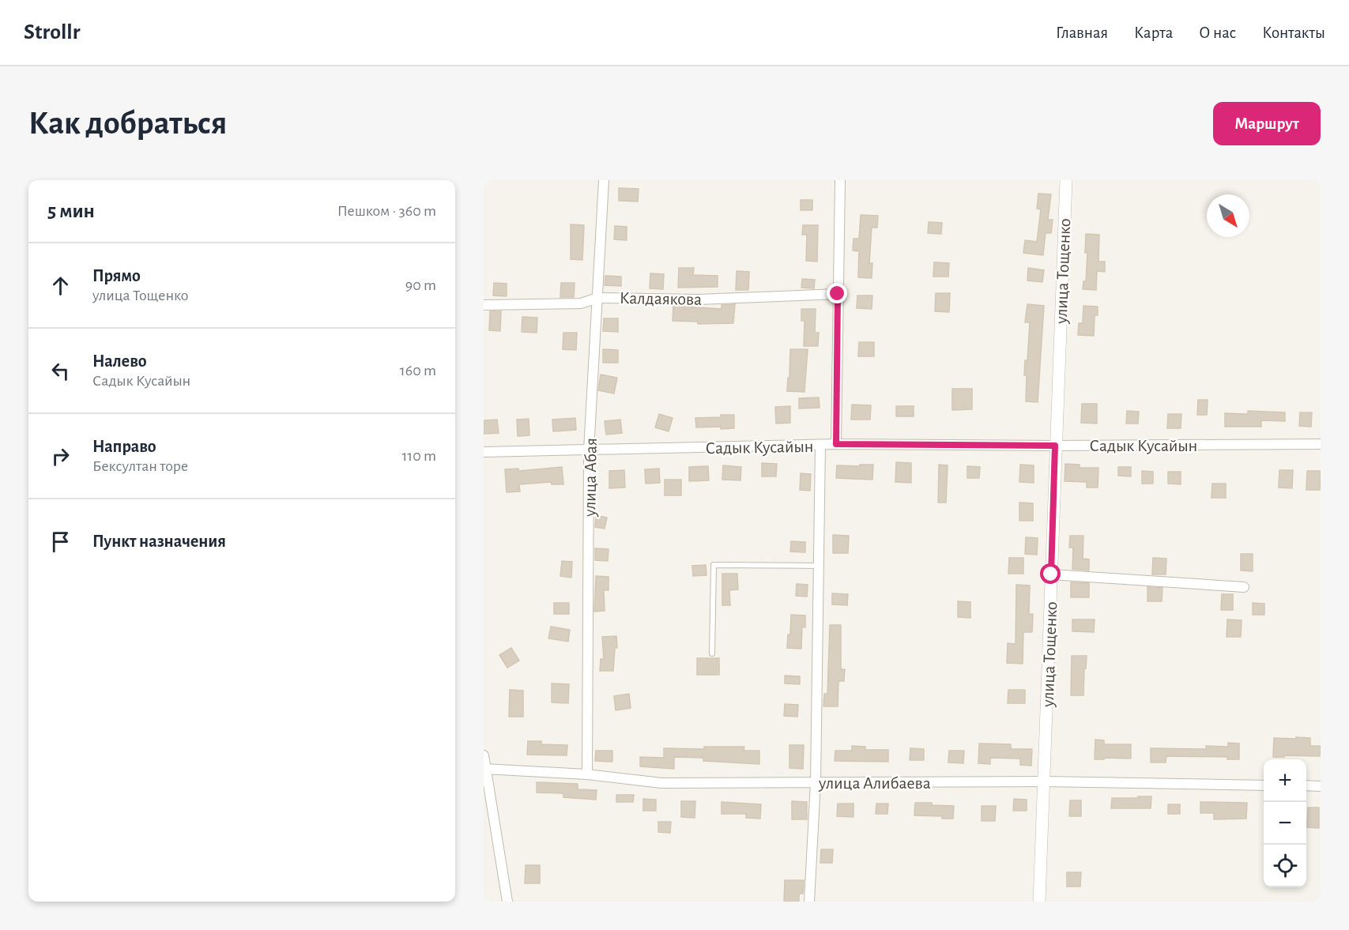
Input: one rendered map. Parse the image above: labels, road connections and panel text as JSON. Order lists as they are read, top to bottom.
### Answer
{
  "streets": {
    "street": [
      "улица Тощенко",
      "Калдаякова",
      "Садык Кусайын",
      "улица Абая",
      "улица Алибаева"
    ]
  },
  "crossings": [
    ["улица Тощенко", "Садык Кусайын"],
    ["улица Тощенко", "улица Алибаева"],
    ["Калдаякова", "улица Абая"],
    ["Садык Кусайын", "улица Абая"],
    ["улица Абая", "улица Алибаева"]
  ],
  "north": "bottom right",
  "page": {
    "header": "Strollr",
    "nav": [
      "Главная",
      "Карта",
      "О нас",
      "Контакты"
    ],
    "buttons": "Маршрут",
    "title": "Как добраться",
    "heading": ["5 мин", "Пешком · 360 m"],
    "list": [
      ["Прямо", "улица Тощенко", "90 m"],
      ["Налево", "Садык Кусайын", "160 m"],
      ["Направо", "Бексултан торе", "110 m"],
      "Пункт назначения"
    ],
    "map_buttons": ["+", "−"]
  }
}
